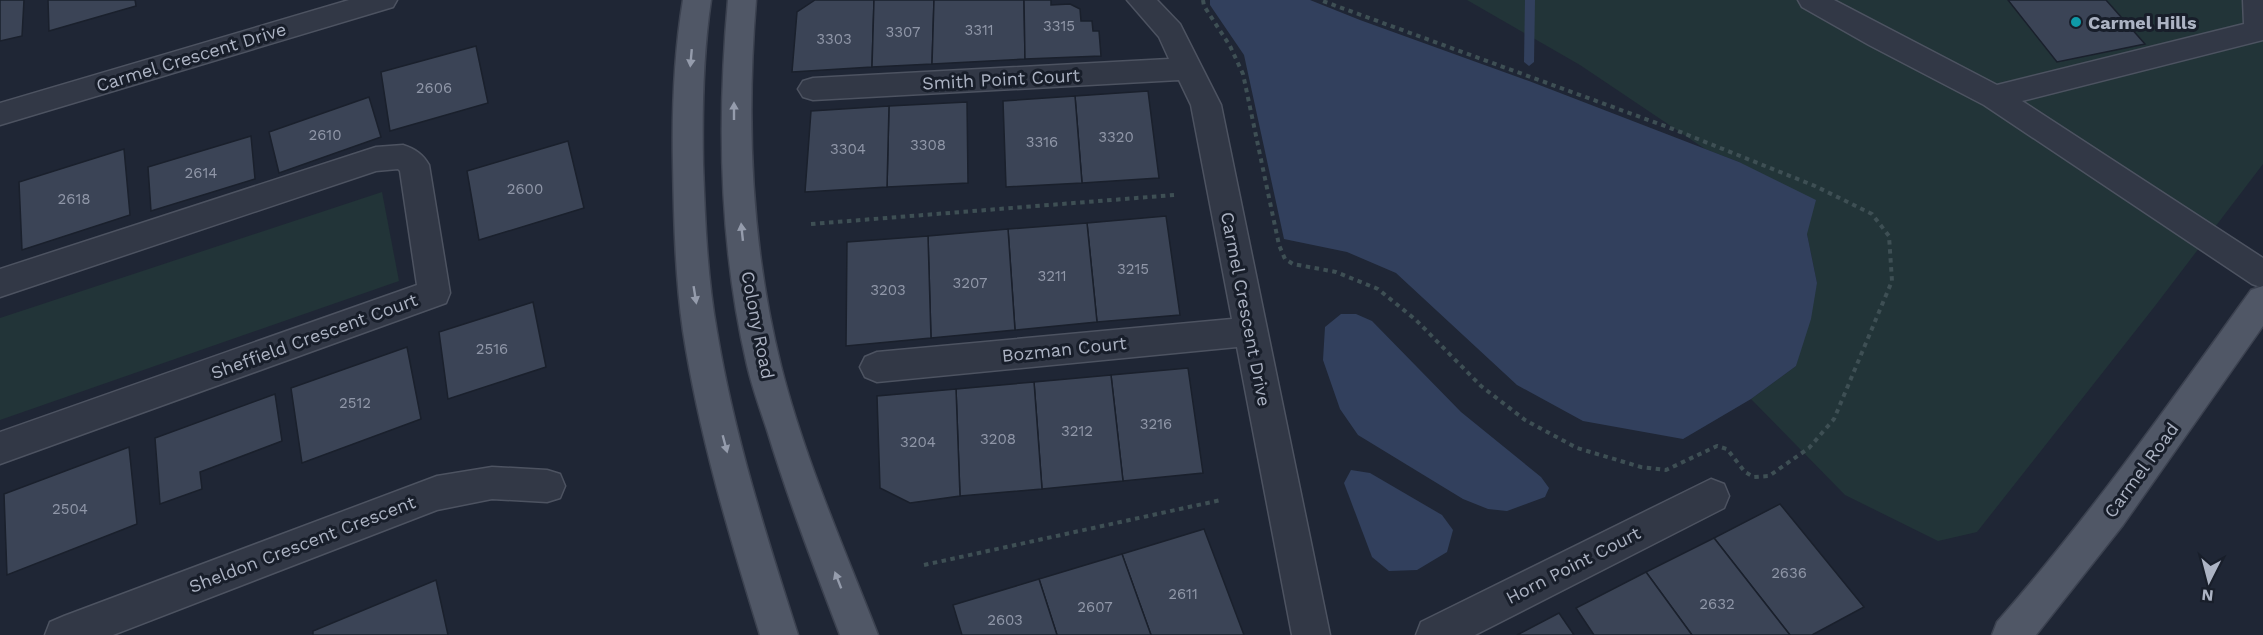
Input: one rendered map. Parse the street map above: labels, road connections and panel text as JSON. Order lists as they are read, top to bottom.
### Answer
{
  "streets": {
    "main road": ["Colony Road", "Carmel Road"],
    "street": [
      "Carmel Crescent Drive",
      "Smith Point Court",
      "Sheffield Crescent Court",
      "Bozman Court",
      "Sheldon Crescent Crescent",
      "Horn Point Court"
    ]
  },
  "crossings": [
    ["Carmel Crescent Drive", "Smith Point Court"],
    ["Carmel Crescent Drive", "Bozman Court"]
  ],
  "places": ["Carmel Hills"],
  "house_numbers": [
    "3315",
    "3311",
    "3307",
    "3303",
    "2606",
    "2610",
    "3320",
    "3316",
    "3308",
    "3304",
    "2614",
    "2600",
    "2618",
    "3215",
    "3211",
    "3207",
    "3203",
    "2516",
    "2512",
    "3216",
    "3212",
    "3208",
    "3204",
    "2504",
    "2636",
    "2611",
    "2632",
    "2607",
    "2603"
  ],
  "north": "bottom"
}
